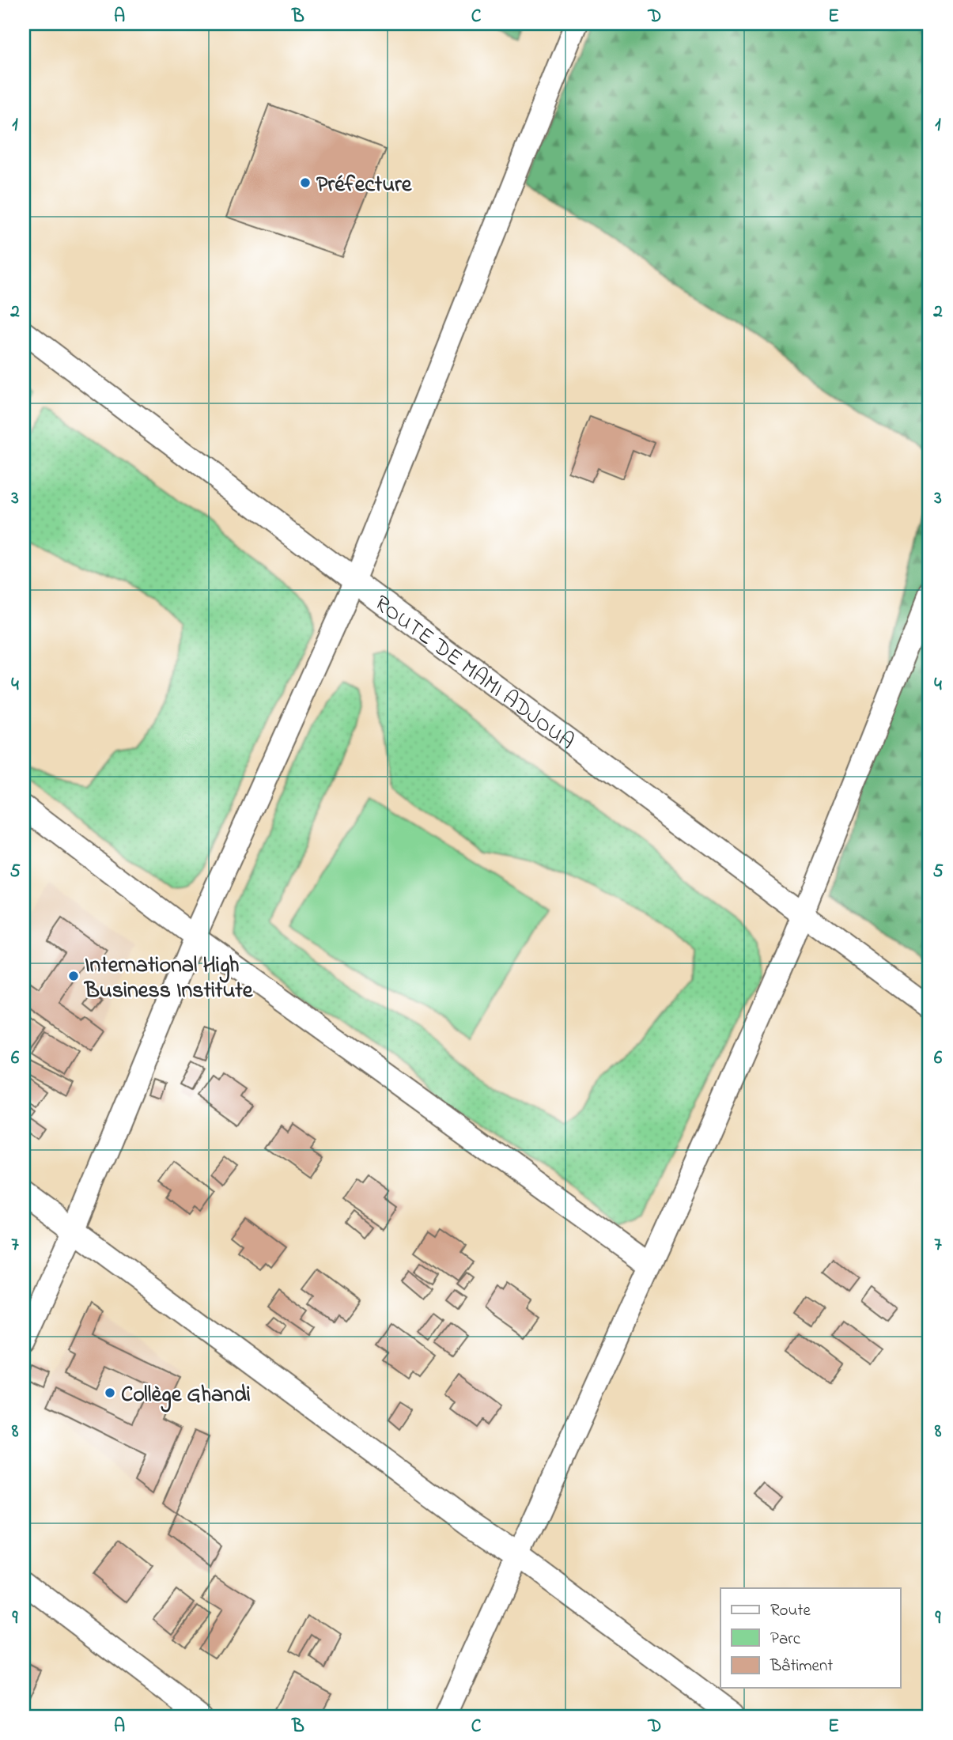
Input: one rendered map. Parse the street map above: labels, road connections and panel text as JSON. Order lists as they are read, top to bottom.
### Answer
{
  "streets": {
    "street": ["ROUTE DE MAMI ADJOUA"]
  },
  "places": ["Préfecture", "International High Business Institute", "Collège Ghandi"],
  "legend": ["Route", "Parc", "Bâtiment"],
  "grid": {
    "columns": [
      "A",
      "B",
      "C",
      "D",
      "E"
    ],
    "rows": [
      "1",
      "2",
      "3",
      "4",
      "5",
      "6",
      "7",
      "8",
      "9"
    ]
  }
}
